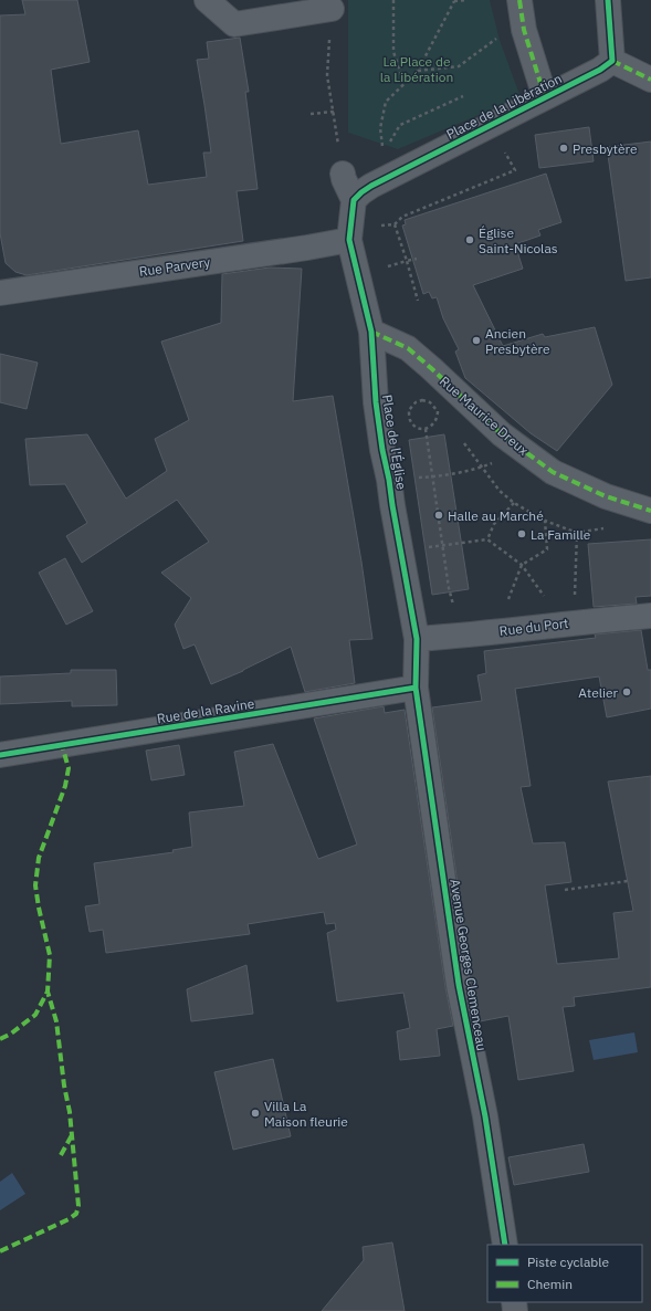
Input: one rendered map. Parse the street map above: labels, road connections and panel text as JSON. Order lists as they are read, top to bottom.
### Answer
{
  "streets": {
    "street": [
      "Place de la Libération",
      "Rue Parvery",
      "Rue Maurice Dreux",
      "Place de l'Église",
      "Rue du Port",
      "Rue de la Ravine",
      "Avenue Georges Clemenceau"
    ]
  },
  "crossings": [
    ["Place de la Libération", "Place de l'Église"],
    ["Rue Parvery", "Place de l'Église"],
    ["Rue Maurice Dreux", "Place de l'Église"],
    ["Place de l'Église", "Rue du Port"],
    ["Place de l'Église", "Rue de la Ravine"],
    ["Place de l'Église", "Avenue Georges Clemenceau"],
    ["Rue de la Ravine", "Avenue Georges Clemenceau"]
  ],
  "parks": ["La Place de la Libération"],
  "places": [
    "Presbytère",
    "Église Saint-Nicolas",
    "Ancien Presbytère",
    "Halle au Marché",
    "La Famille",
    "Atelier",
    "Villa La Maison fleurie"
  ],
  "legend": ["Piste cyclable", "Chemin"]
}
